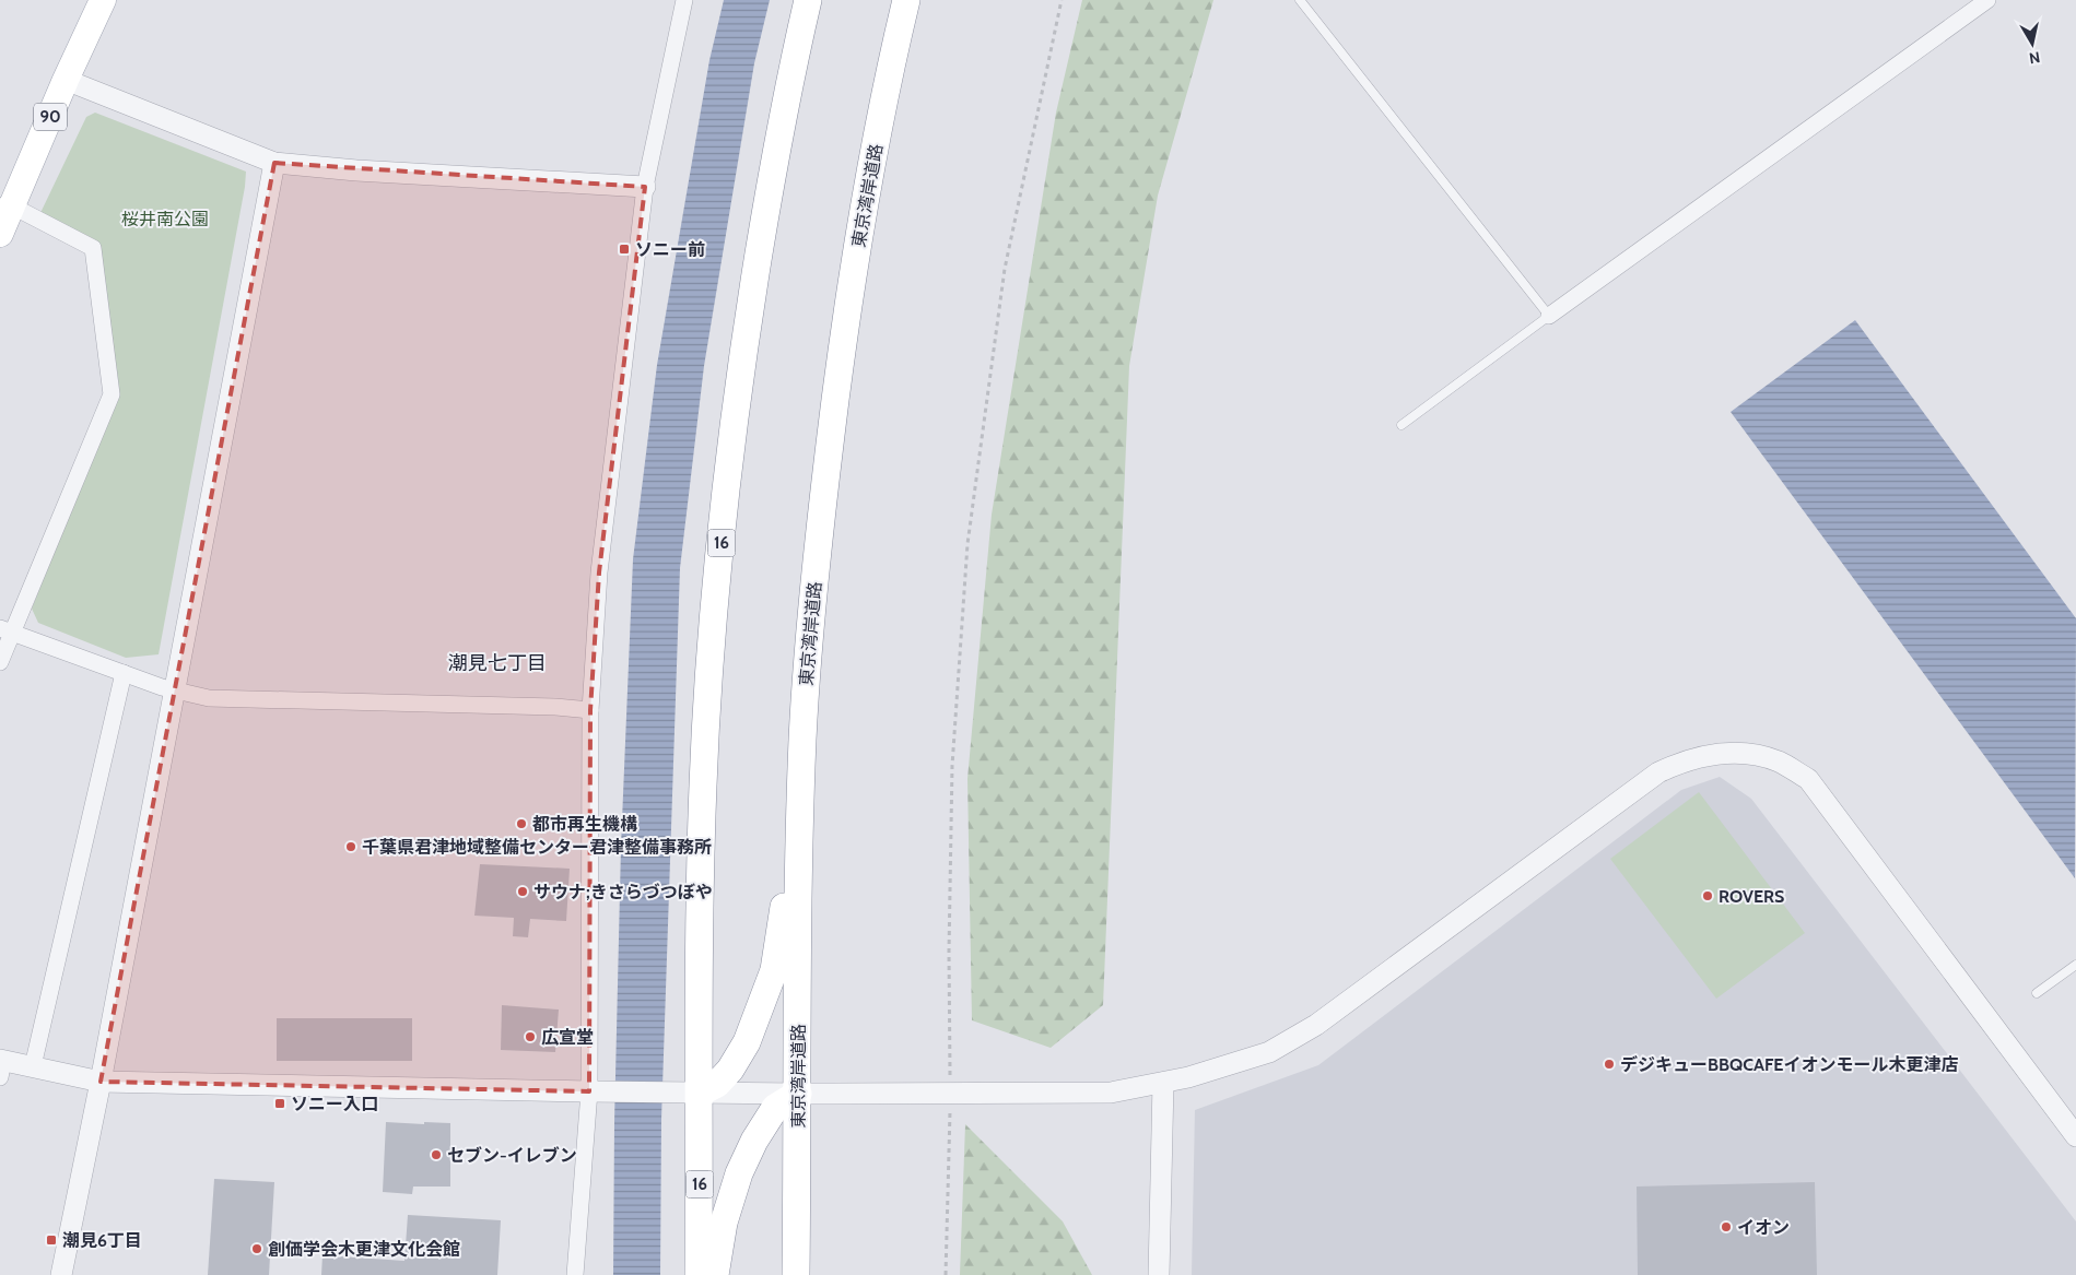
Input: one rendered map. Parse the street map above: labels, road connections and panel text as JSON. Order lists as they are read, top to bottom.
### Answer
{
  "streets": {
    "highway": ["東京湾岸道路", "16"],
    "main road": ["90"]
  },
  "districts": ["潮見七丁目"],
  "parks": ["桜井南公園"],
  "places": {
    "transit": ["ソニー前", "ソニー入口", "潮見6丁目"],
    "other": [
      "都市再生機構",
      "千葉県君津地域整備センター君津整備事務所",
      "サウナ;きさらづつぼや",
      "ROVERS",
      "広宣堂",
      "デジキューBBQCAFEイオンモール木更津店",
      "セブン-イレブン",
      "イオン",
      "創価学会木更津文化会館"
    ]
  },
  "north": "bottom"
}
